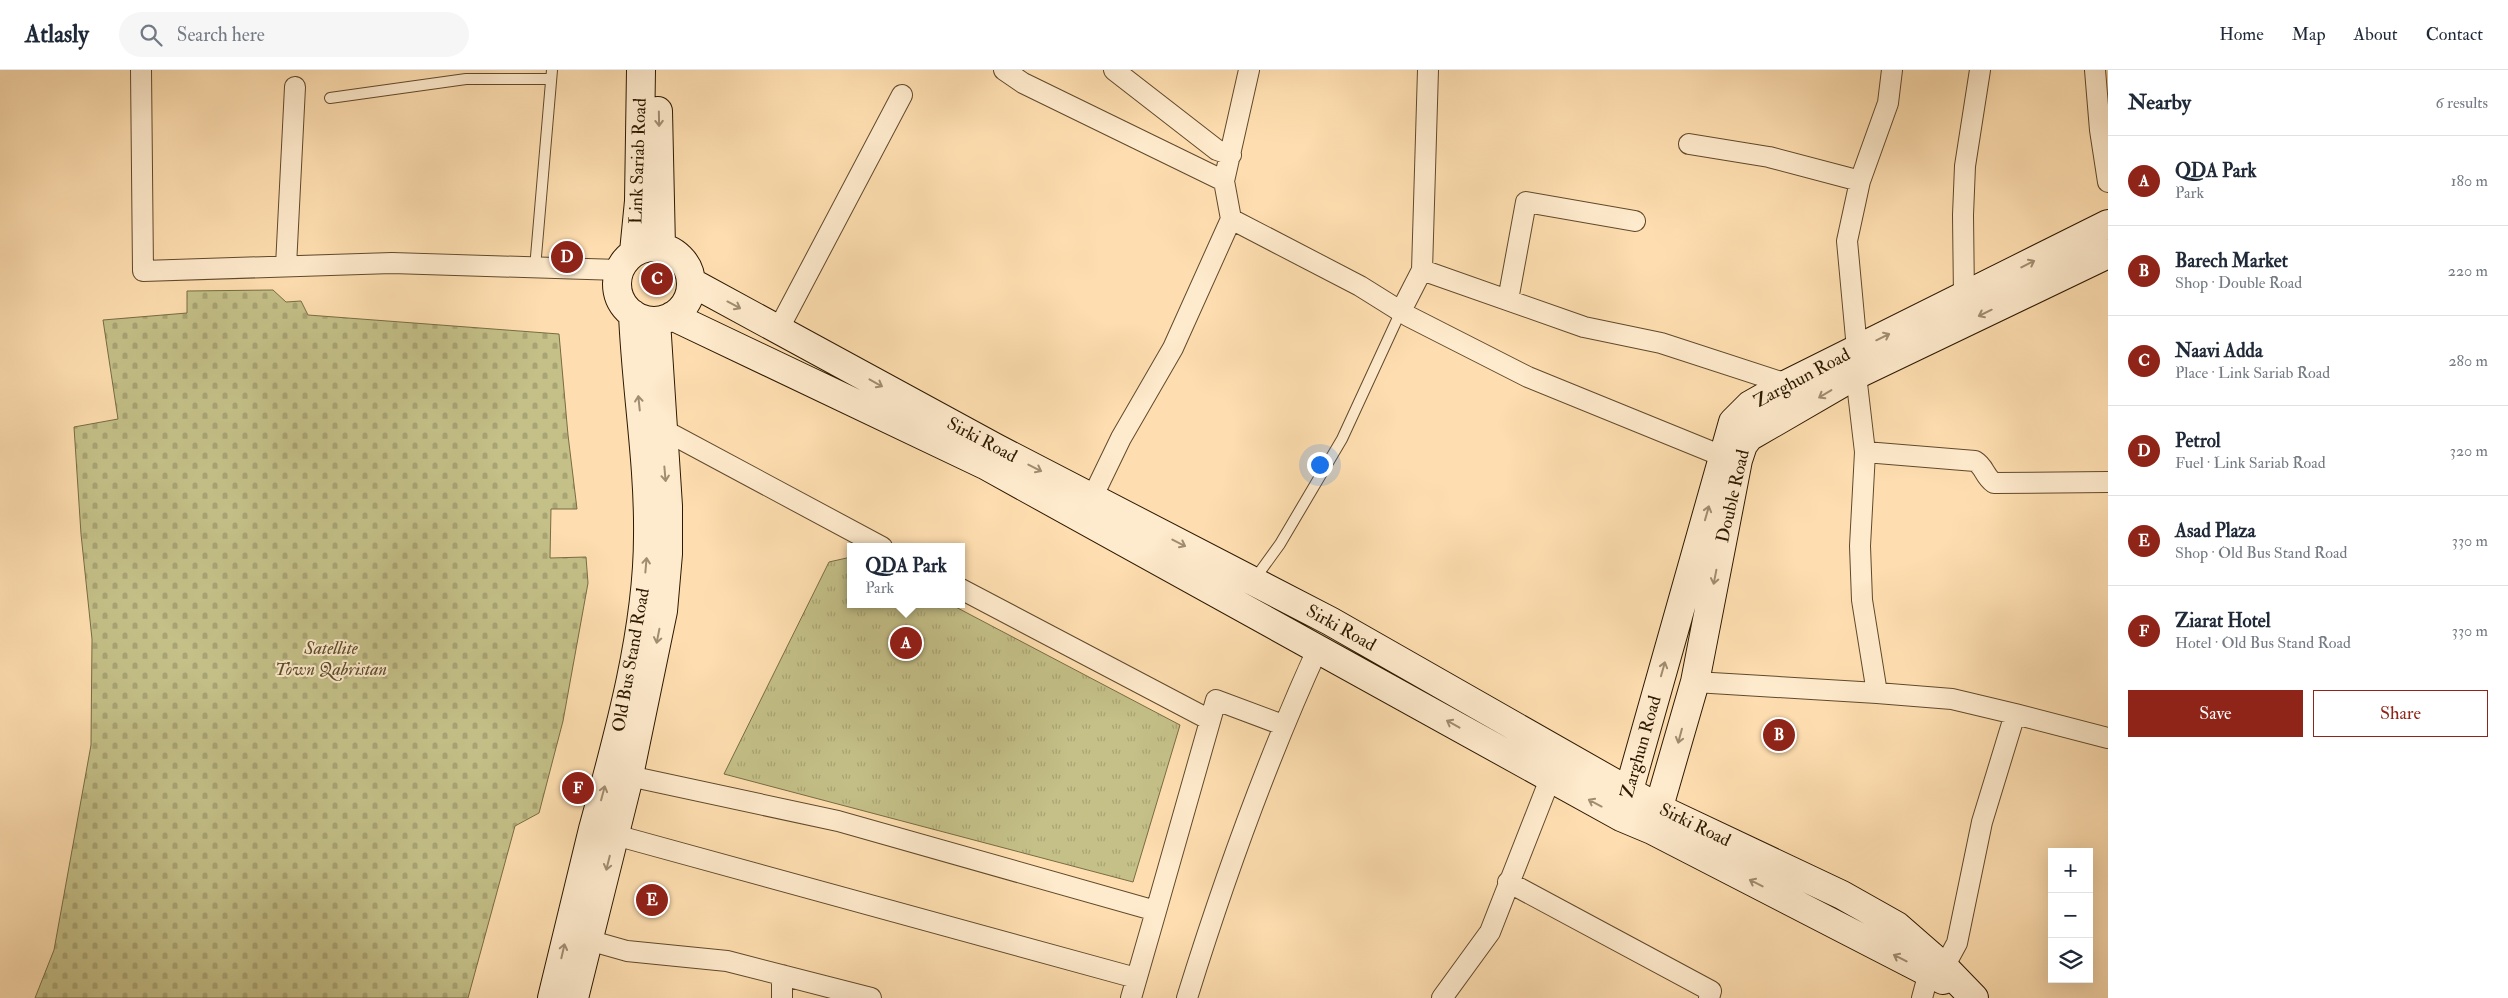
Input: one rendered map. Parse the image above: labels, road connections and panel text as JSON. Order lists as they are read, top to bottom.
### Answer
{
  "streets": {
    "main road": [
      "Link Sariab Road",
      "Zarghun Road",
      "Sirki Road",
      "Double Road",
      "Old Bus Stand Road"
    ]
  },
  "crossings": [
    ["Link Sariab Road", "Sirki Road"],
    ["Link Sariab Road", "Old Bus Stand Road"],
    ["Zarghun Road", "Sirki Road"],
    ["Zarghun Road", "Double Road"],
    ["Sirki Road", "Double Road"],
    ["Sirki Road", "Old Bus Stand Road"]
  ],
  "one_way": ["Zarghun Road", "Double Road"],
  "parks": ["Satellite Town Qabristan"],
  "page": {
    "header": "Atlasly",
    "search": "Search here",
    "nav": [
      "Home",
      "Map",
      "About",
      "Contact"
    ],
    "heading": ["Nearby", "6 results"],
    "list": [
      {
        "mark": "A",
        "name": "QDA Park",
        "note": "Park",
        "value": "180 m"
      },
      {
        "mark": "B",
        "name": "Barech Market",
        "note": "Shop · Double Road",
        "value": "220 m"
      },
      {
        "mark": "C",
        "name": "Naavi Adda",
        "note": "Place · Link Sariab Road",
        "value": "280 m"
      },
      {
        "mark": "D",
        "name": "Petrol",
        "note": "Fuel · Link Sariab Road",
        "value": "320 m"
      },
      {
        "mark": "E",
        "name": "Asad Plaza",
        "note": "Shop · Old Bus Stand Road",
        "value": "330 m"
      },
      {
        "mark": "F",
        "name": "Ziarat Hotel",
        "note": "Hotel · Old Bus Stand Road",
        "value": "330 m"
      }
    ],
    "pins": [
      "D",
      "C",
      "A",
      "B",
      "F",
      "E"
    ],
    "popup": ["QDA Park", "Park"],
    "buttons": ["Save", "Share"],
    "map_buttons": ["+", "−"]
  }
}
